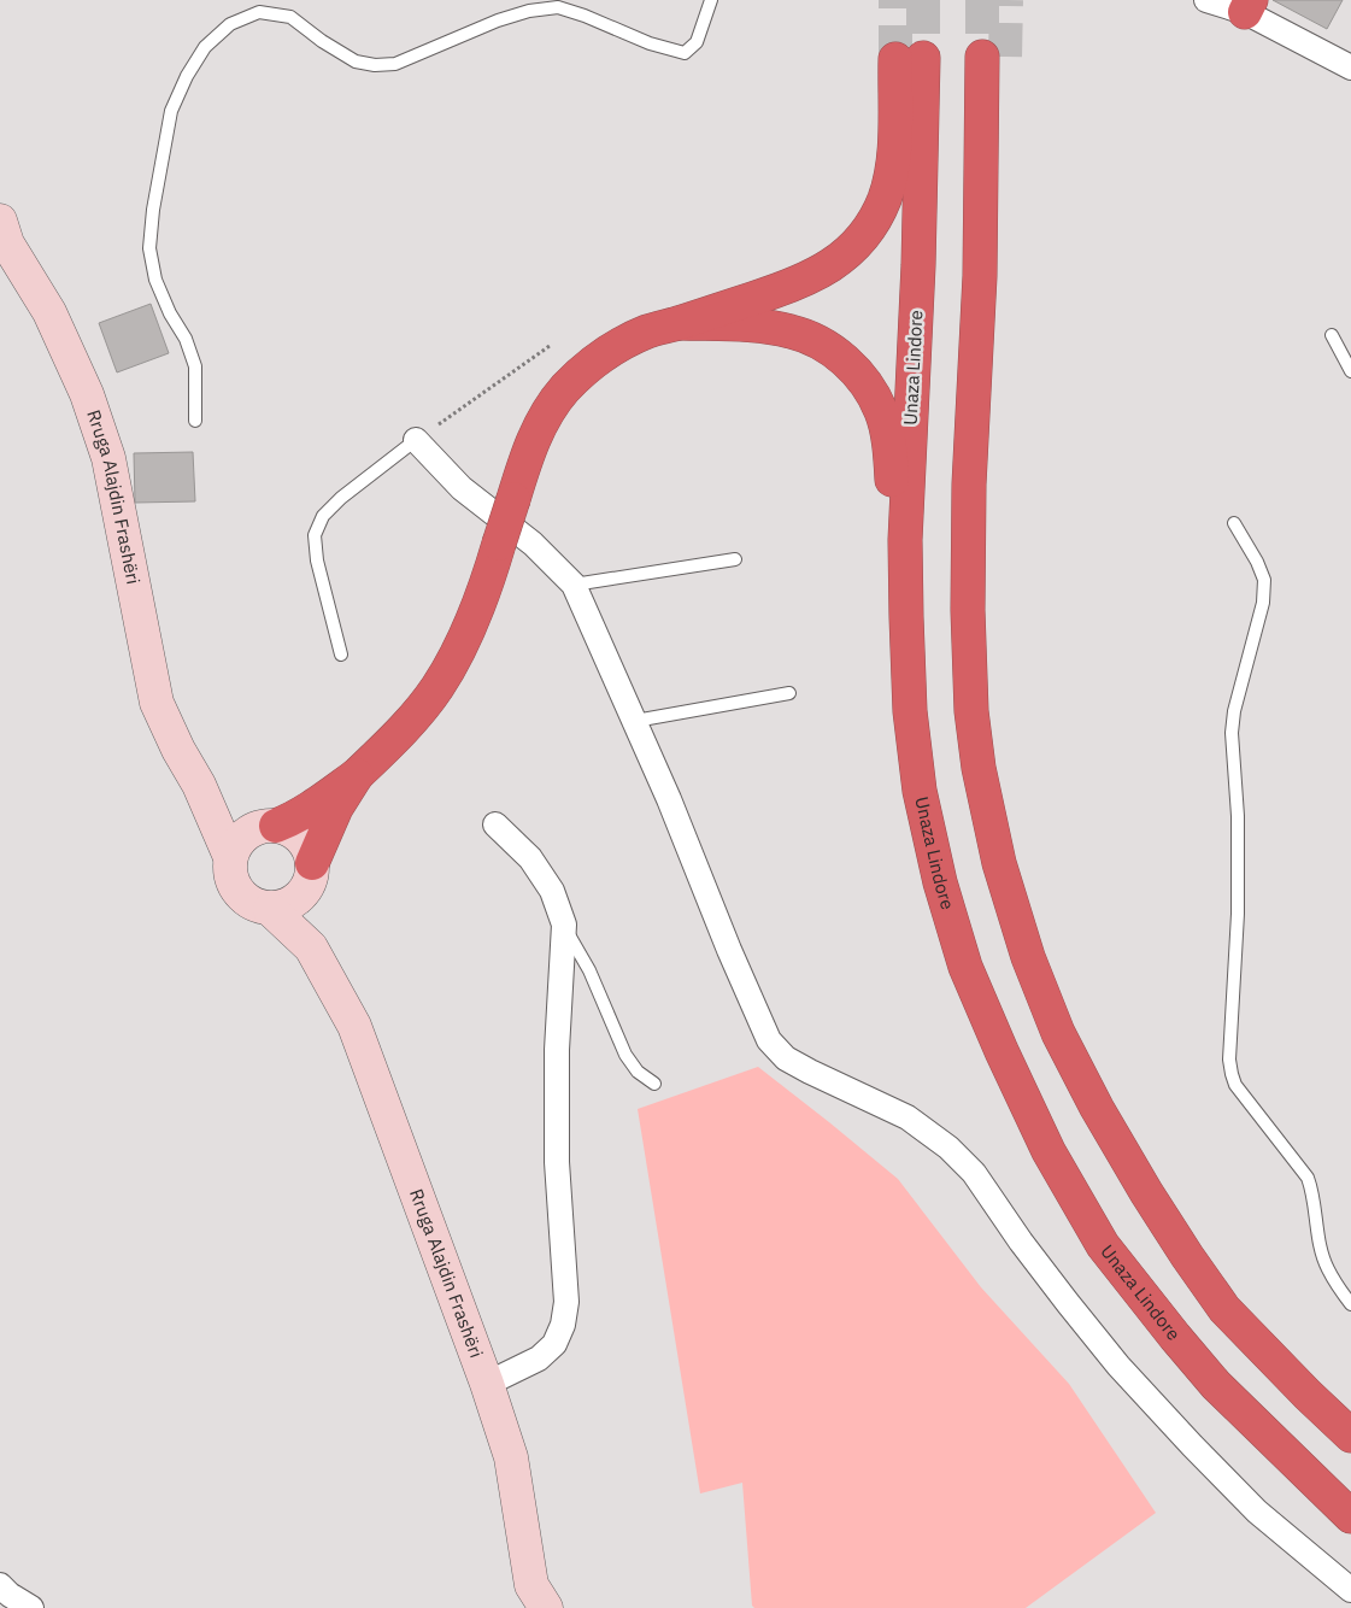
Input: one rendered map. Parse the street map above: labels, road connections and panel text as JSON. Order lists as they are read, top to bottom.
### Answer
{
  "streets": {
    "highway": ["Unaza Lindore"],
    "main road": ["Rruga Alajdin Frashëri"]
  }
}
